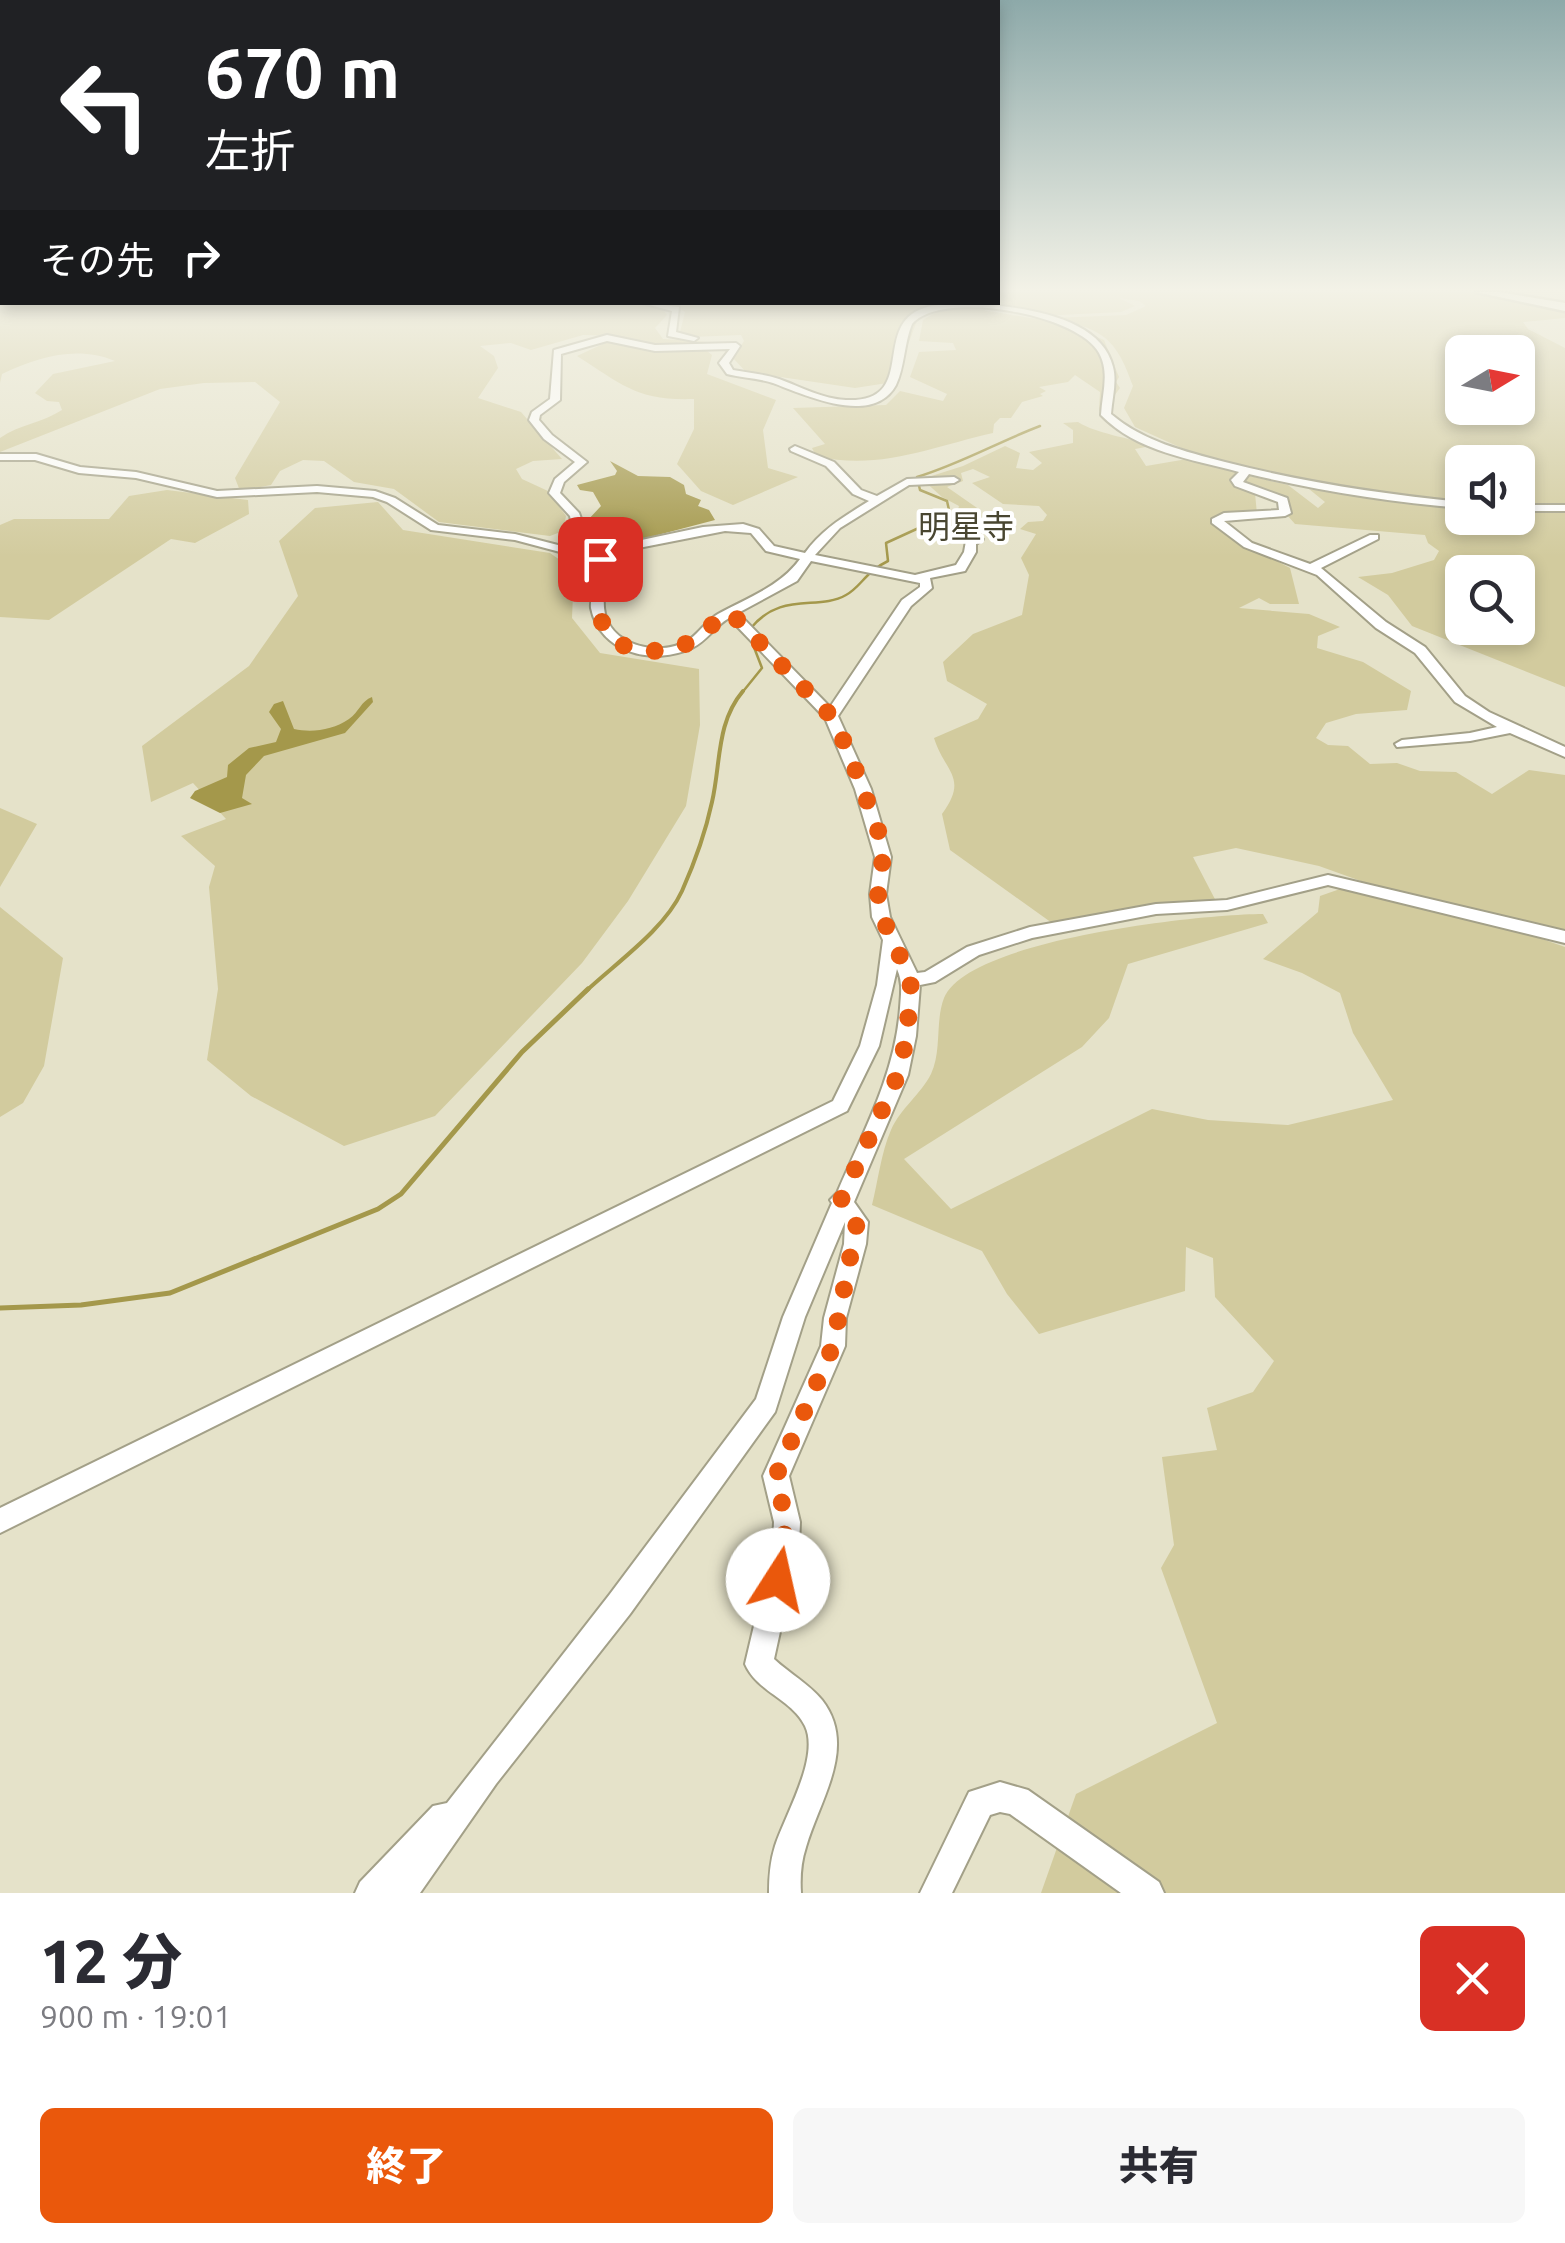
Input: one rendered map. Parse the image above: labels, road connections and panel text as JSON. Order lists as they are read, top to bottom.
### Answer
{
  "districts": ["明星寺"],
  "north": "right",
  "page": {
    "turn": ["670 m", "左折"],
    "then": "その先",
    "heading": ["12 分", "900 m · 19:01"],
    "buttons": ["終了", "共有"]
  }
}
